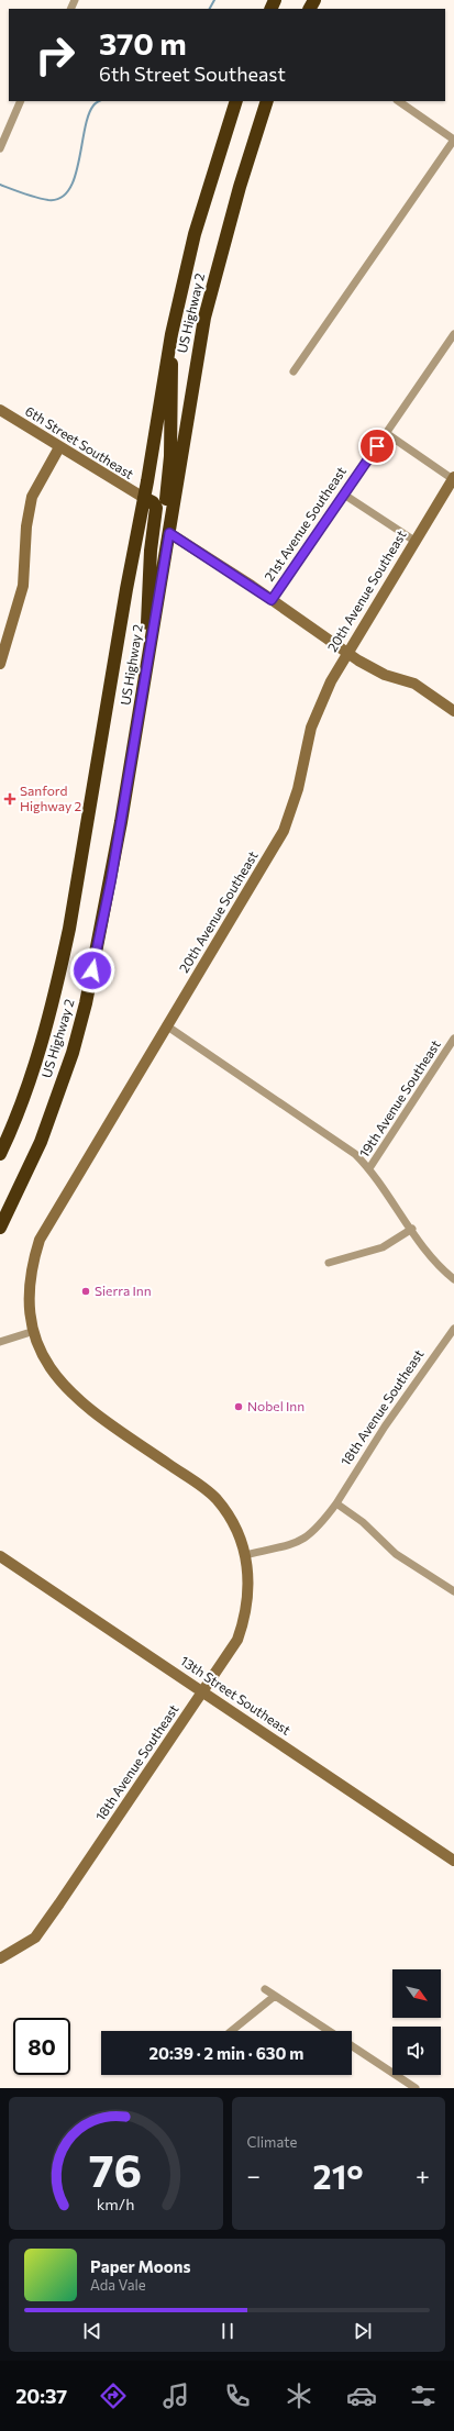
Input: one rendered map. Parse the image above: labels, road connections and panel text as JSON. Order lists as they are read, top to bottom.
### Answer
{
  "streets": {
    "highway": ["US Highway 2"],
    "street": [
      "6th Street Southeast",
      "21st Avenue Southeast",
      "20th Avenue Southeast",
      "19th Avenue Southeast",
      "18th Avenue Southeast",
      "13th Street Southeast"
    ]
  },
  "crossings": [
    ["US Highway 2", "6th Street Southeast"],
    ["20th Avenue Southeast", "18th Avenue Southeast"],
    ["18th Avenue Southeast", "13th Street Southeast"]
  ],
  "places": {
    "health": ["Sanford Highway 2"],
    "other": ["Sierra Inn", "Nobel Inn"]
  },
  "north": "bottom right",
  "page": {
    "turn": ["370 m", "6th Street Southeast"],
    "limit": "80",
    "trip": "20:39 · 2 min · 630 m",
    "tile": "Climate",
    "heat": ["−", "21°", "+"],
    "song": ["Paper Moons", "Ada Vale"],
    "tabs": "20:37",
    "gauge": ["76", "km/h"]
  }
}
